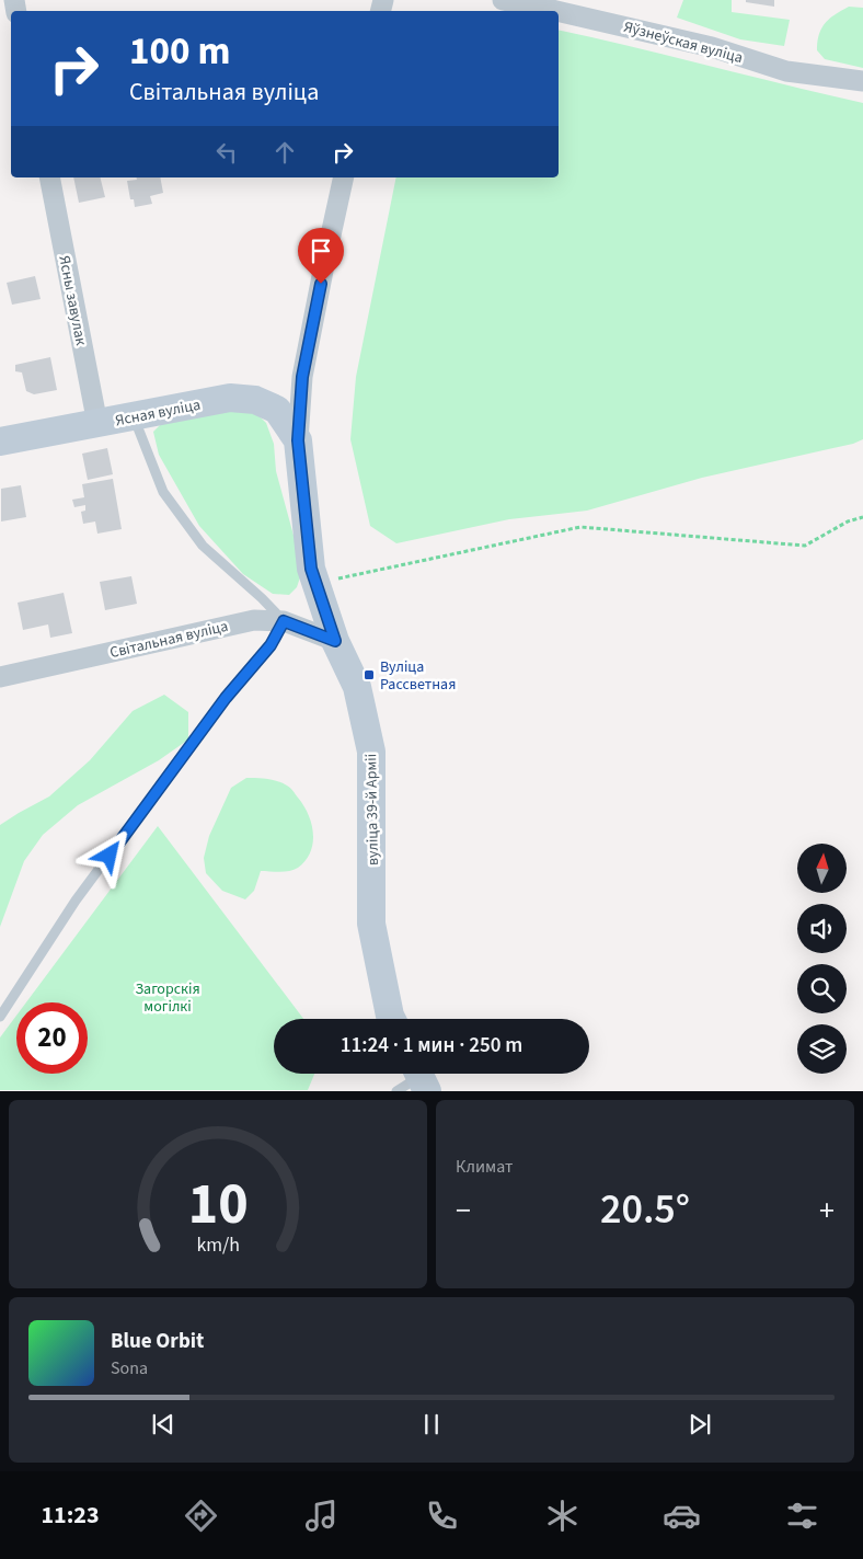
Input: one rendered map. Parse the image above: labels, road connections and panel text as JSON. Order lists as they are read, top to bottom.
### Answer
{
  "streets": {
    "street": [
      "Яўзнеўская вуліца",
      "Ясны завулак",
      "Ясная вуліца",
      "Світальная вуліца",
      "вуліца 39-й Арміі"
    ]
  },
  "crossings": [
    ["Ясны завулак", "Ясная вуліца"],
    ["Ясная вуліца", "вуліца 39-й Арміі"],
    ["Світальная вуліца", "вуліца 39-й Арміі"]
  ],
  "parks": ["Загорскія могілкі"],
  "places": {
    "transit": ["Вуліца Рассветная"]
  },
  "north": "top",
  "page": {
    "turn": ["100 m", "Світальная вуліца"],
    "limit": "20",
    "trip": "11:24 · 1 мин · 250 m",
    "tile": "Климат",
    "heat": ["−", "20.5°", "+"],
    "song": ["Blue Orbit", "Sona"],
    "tabs": "11:23",
    "gauge": ["10", "km/h"]
  }
}
